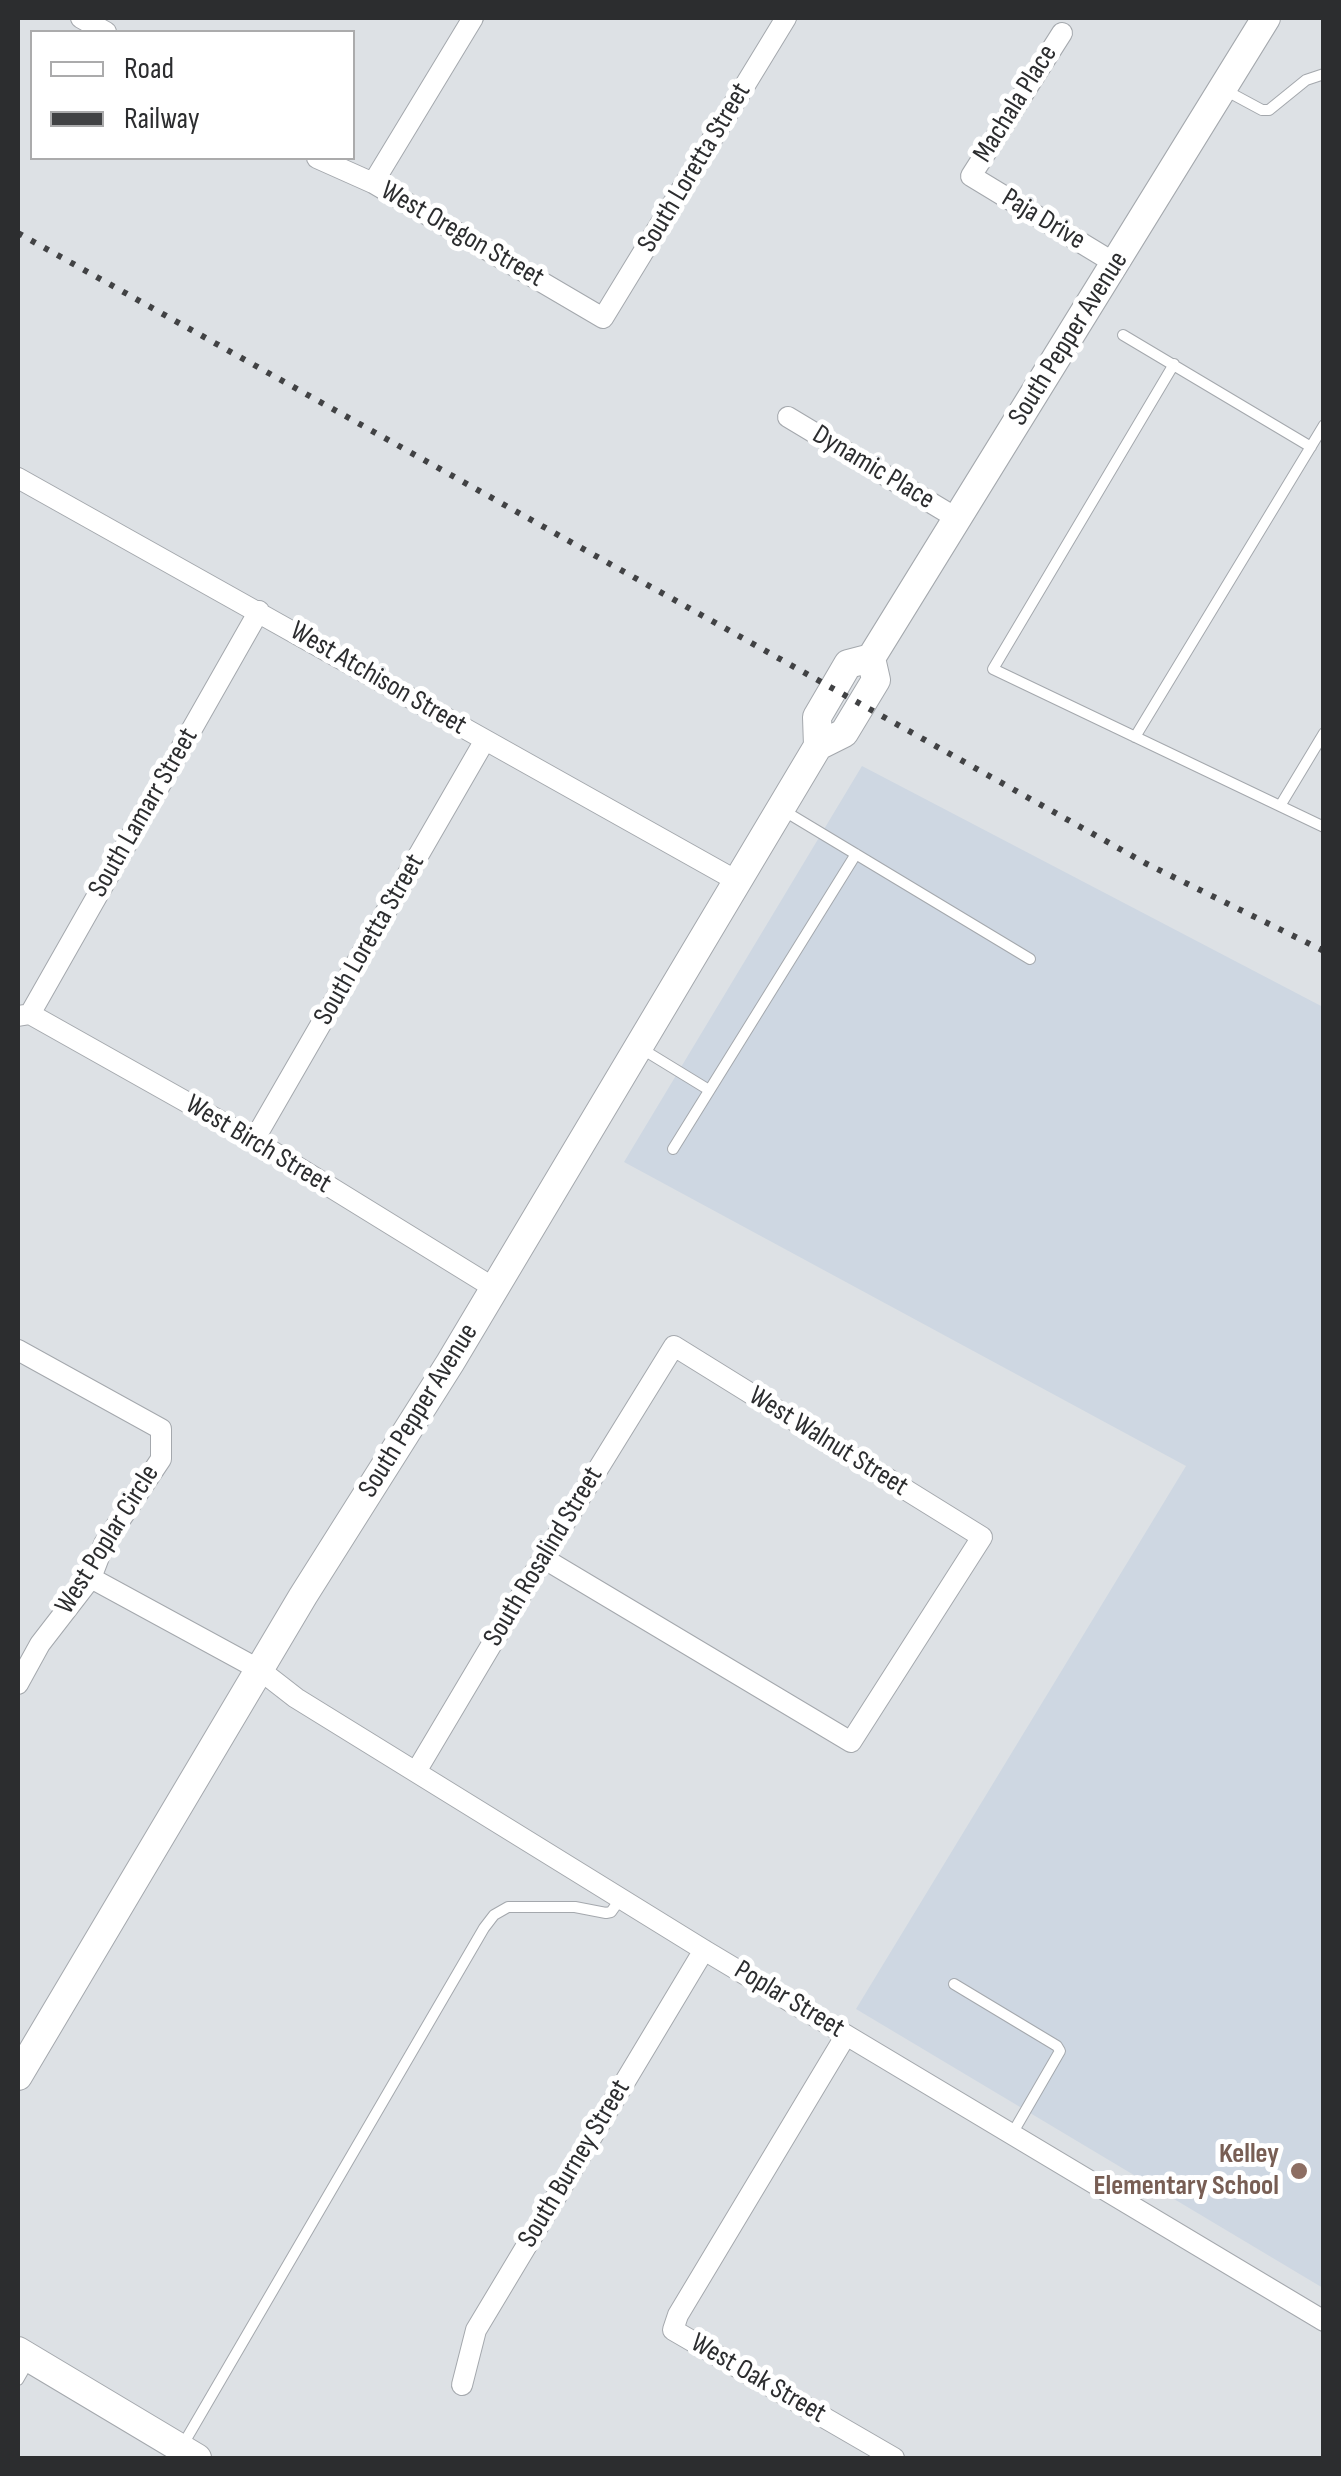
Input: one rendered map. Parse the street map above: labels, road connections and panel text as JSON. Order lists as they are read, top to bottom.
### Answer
{
  "streets": {
    "main road": ["South Pepper Avenue"],
    "street": [
      "Machala Place",
      "South Loretta Street",
      "Paja Drive",
      "West Oregon Street",
      "Dynamic Place",
      "West Atchison Street",
      "South Lamarr Street",
      "West Birch Street",
      "West Walnut Street",
      "West Poplar Circle",
      "South Rosalind Street",
      "Poplar Street",
      "South Burney Street",
      "West Oak Street"
    ]
  },
  "crossings": [
    ["Machala Place", "Paja Drive"],
    ["South Loretta Street", "West Oregon Street"],
    ["South Loretta Street", "West Atchison Street"],
    ["South Loretta Street", "West Birch Street"],
    ["Paja Drive", "South Pepper Avenue"],
    ["South Pepper Avenue", "Dynamic Place"],
    ["South Pepper Avenue", "West Atchison Street"],
    ["South Pepper Avenue", "West Birch Street"],
    ["South Pepper Avenue", "Poplar Street"],
    ["West Atchison Street", "South Lamarr Street"],
    ["South Lamarr Street", "West Birch Street"],
    ["West Walnut Street", "South Rosalind Street"],
    ["West Poplar Circle", "Poplar Street"],
    ["South Rosalind Street", "Poplar Street"],
    ["Poplar Street", "South Burney Street"],
    ["Poplar Street", "West Oak Street"]
  ],
  "places": ["Kelley Elementary School"],
  "legend": ["Road", "Railway"]
}
